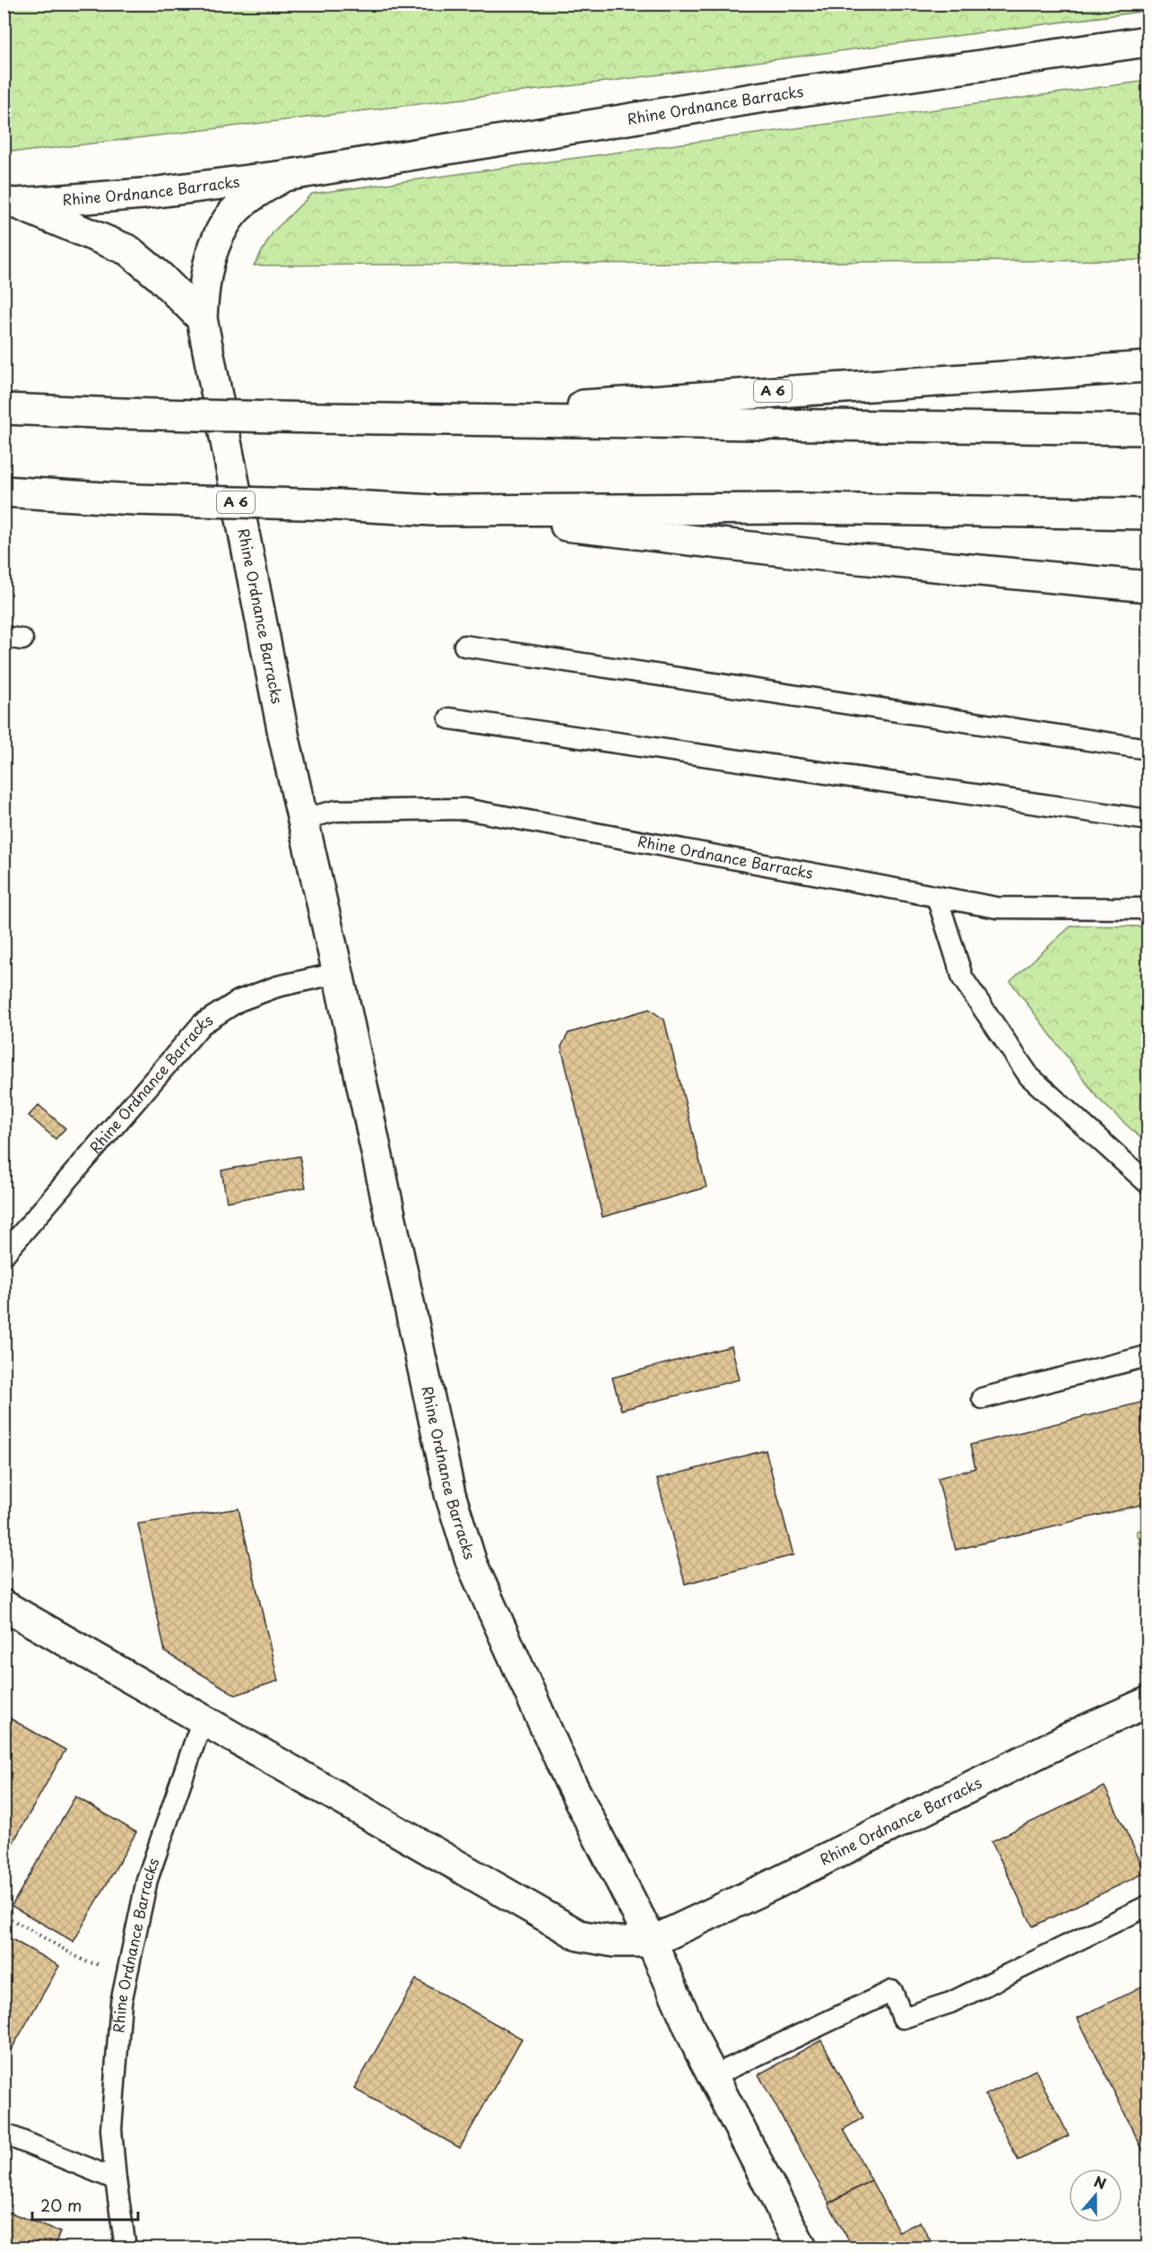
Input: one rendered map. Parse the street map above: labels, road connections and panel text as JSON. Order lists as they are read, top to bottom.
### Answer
{
  "streets": {
    "main road": ["Rhine Ordnance Barracks", "A 6"]
  },
  "scale_bar": "20 m",
  "north": "top"
}
